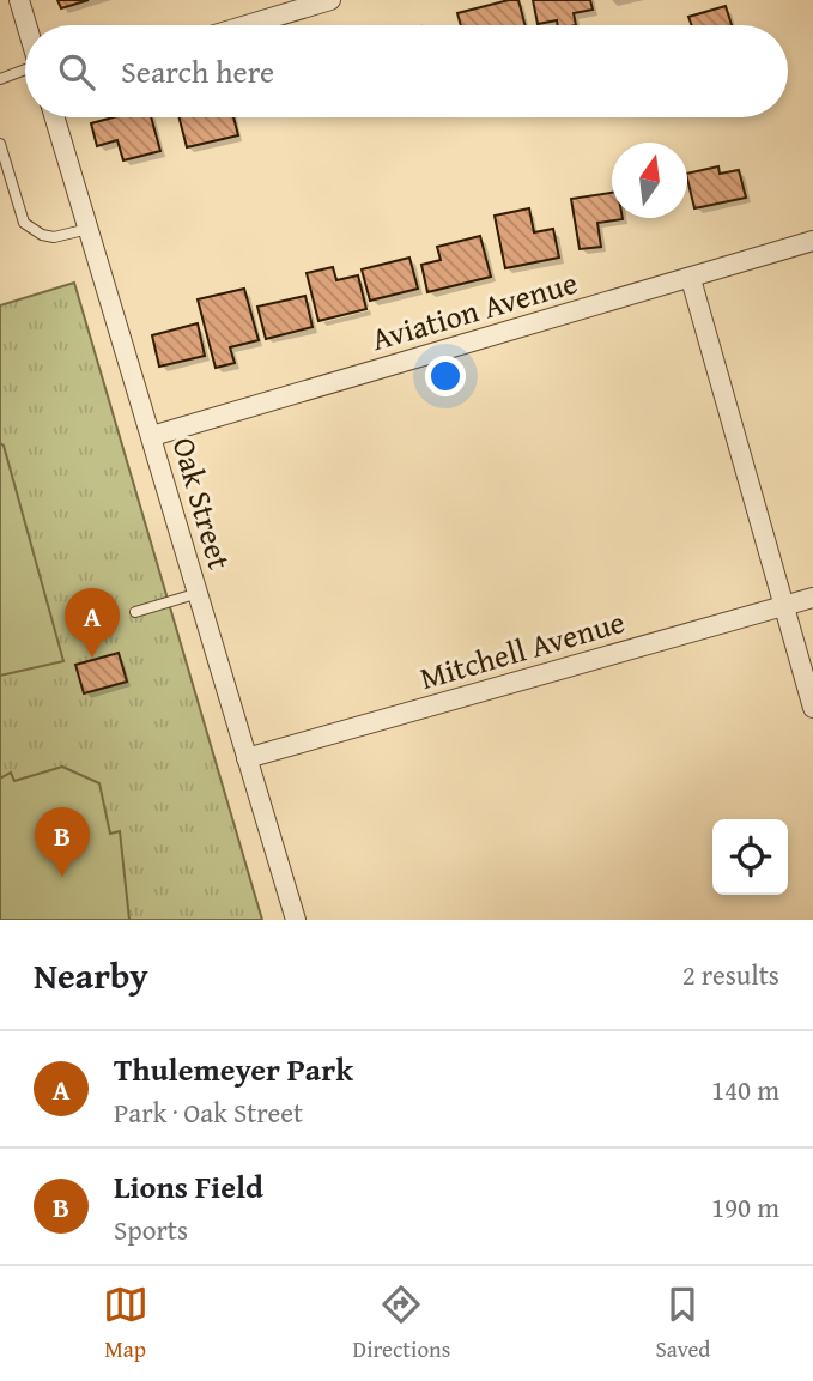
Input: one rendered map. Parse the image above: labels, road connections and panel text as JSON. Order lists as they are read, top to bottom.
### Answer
{
  "streets": {
    "street": ["Aviation Avenue", "Oak Street", "Mitchell Avenue"]
  },
  "crossings": [
    ["Aviation Avenue", "Oak Street"],
    ["Oak Street", "Mitchell Avenue"]
  ],
  "north": "top",
  "page": {
    "search": "Search here",
    "pins": ["A", "B"],
    "heading": ["Nearby", "2 results"],
    "list": [
      {
        "mark": "A",
        "name": "Thulemeyer Park",
        "note": "Park · Oak Street",
        "value": "140 m"
      },
      {
        "mark": "B",
        "name": "Lions Field",
        "note": "Sports",
        "value": "190 m"
      }
    ],
    "nav": ["Map", "Directions", "Saved"]
  }
}
